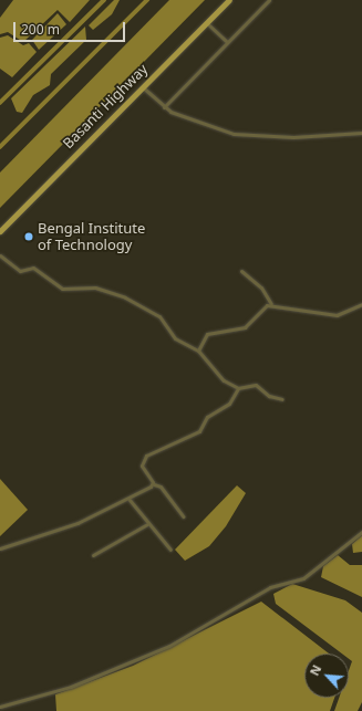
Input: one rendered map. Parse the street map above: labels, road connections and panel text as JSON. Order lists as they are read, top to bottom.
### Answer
{
  "streets": {
    "main road": ["Basanti Highway"]
  },
  "places": ["Bengal Institute of Technology"],
  "scale_bar": "200 m",
  "north": "top left"
}
